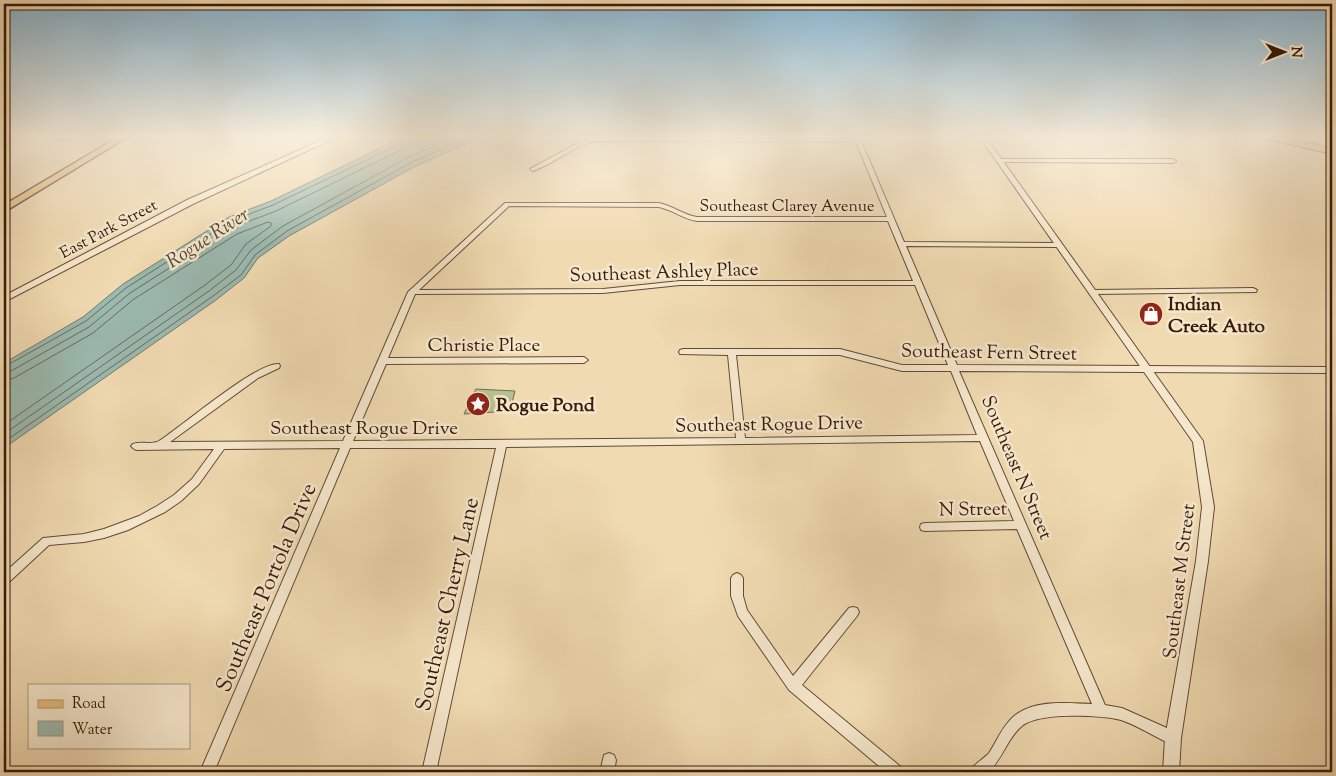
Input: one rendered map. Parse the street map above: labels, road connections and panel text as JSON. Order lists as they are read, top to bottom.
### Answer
{
  "streets": {
    "street": [
      "Southeast Clarey Avenue",
      "East Park Street",
      "Southeast Ashley Place",
      "Christie Place",
      "Southeast Fern Street",
      "Southeast Rogue Drive",
      "Southeast N Street",
      "N Street",
      "Southeast M Street",
      "Southeast Portola Drive",
      "Southeast Cherry Lane"
    ]
  },
  "crossings": [
    ["Southeast Clarey Avenue", "Southeast Ashley Place"],
    ["Southeast Clarey Avenue", "Southeast N Street"],
    ["Southeast Clarey Avenue", "Southeast Portola Drive"],
    ["Southeast Ashley Place", "Southeast N Street"],
    ["Southeast Ashley Place", "Southeast Portola Drive"],
    ["Christie Place", "Southeast Portola Drive"],
    ["Southeast Fern Street", "Southeast N Street"],
    ["Southeast Fern Street", "Southeast M Street"],
    ["Southeast Rogue Drive", "Southeast N Street"],
    ["Southeast Rogue Drive", "Southeast Portola Drive"],
    ["Southeast Rogue Drive", "Southeast Cherry Lane"],
    ["Southeast N Street", "N Street"]
  ],
  "water": ["Rogue River"],
  "places": {
    "shop": ["Indian Creek Auto"],
    "place": ["Rogue Pond"]
  },
  "legend": ["Road", "Water"],
  "north": "right"
}
